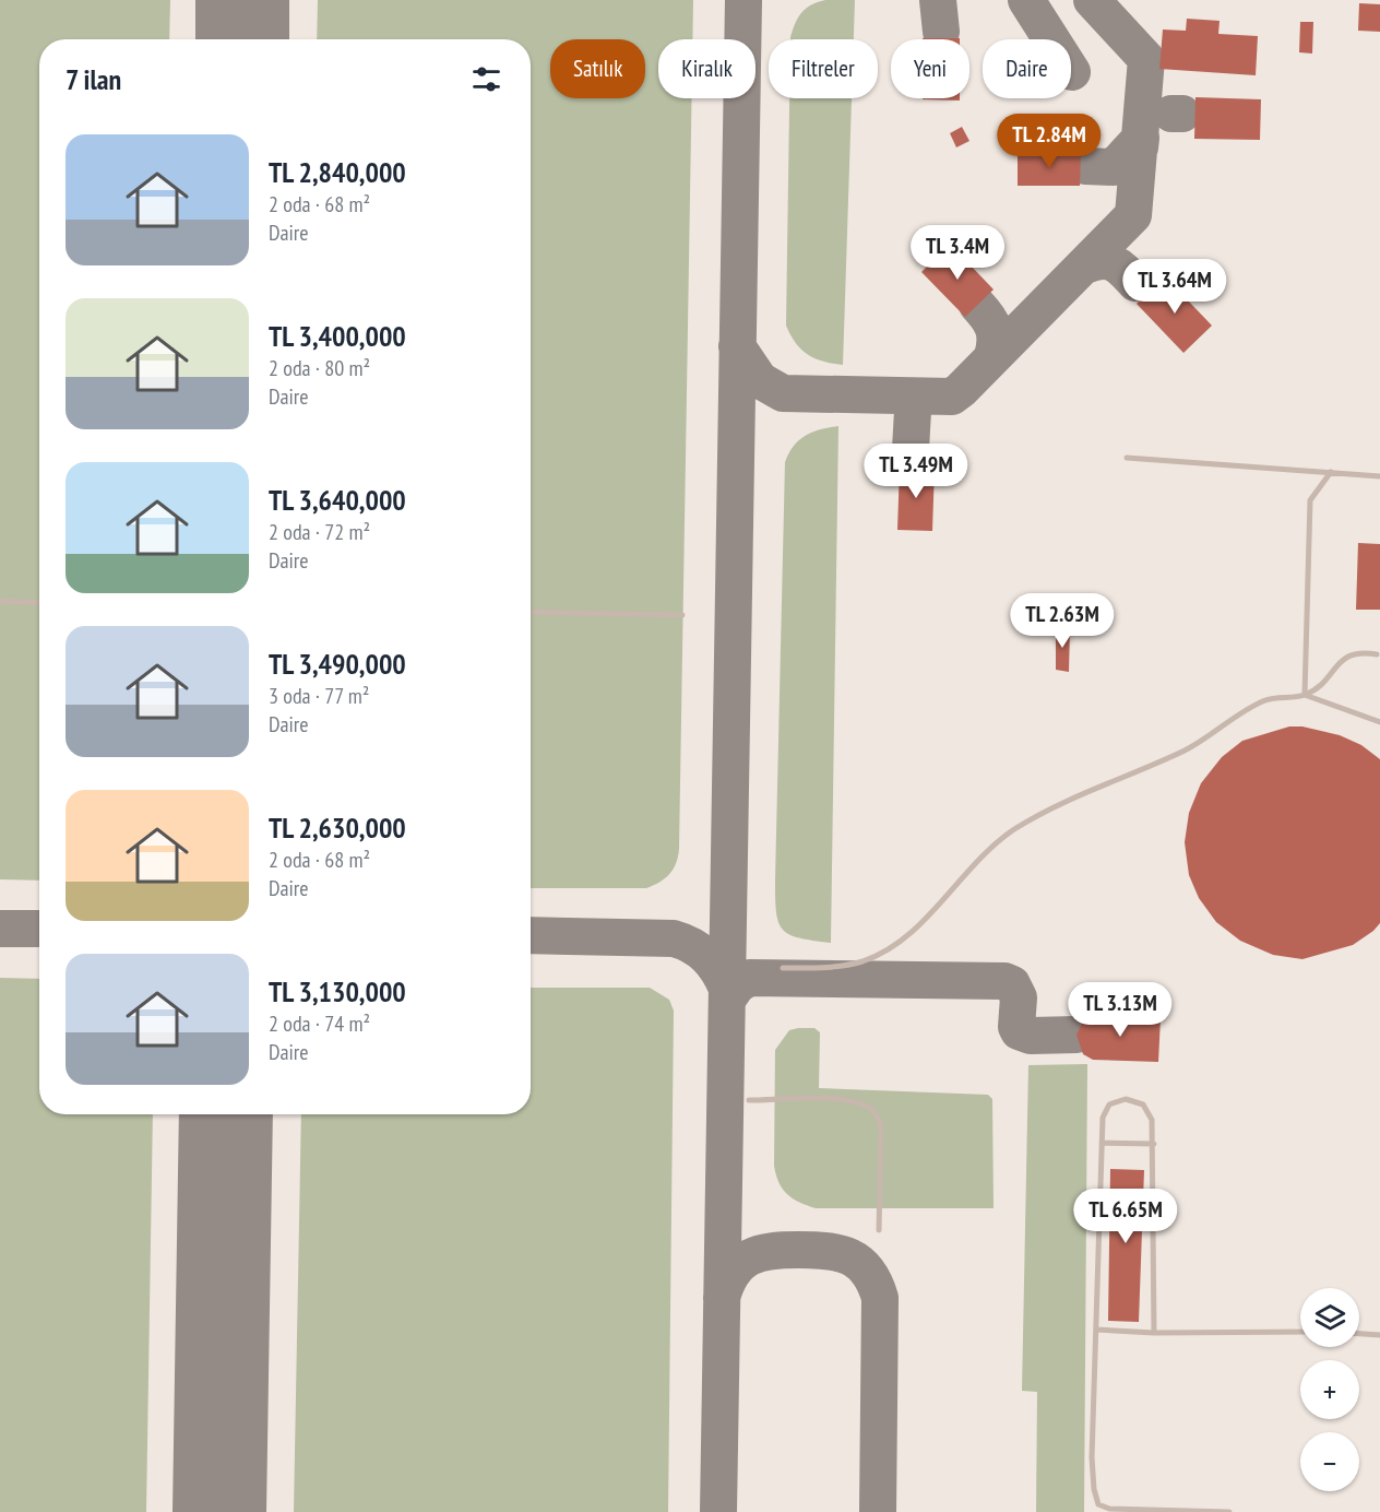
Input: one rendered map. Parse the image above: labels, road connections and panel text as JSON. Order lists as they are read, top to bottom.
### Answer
{
  "page": {
    "chip": [
      "Satılık",
      "Kiralık",
      "Filtreler",
      "Yeni",
      "Daire"
    ],
    "heading": "7 ilan",
    "price": [
      "TL 2.84M",
      "TL 3.4M",
      "TL 3.64M",
      "TL 3.49M",
      "TL 2.63M",
      "TL 3.13M",
      "TL 6.65M"
    ],
    "list": [
      {
        "name": "TL 2,840,000",
        "note": "2 oda · 68 m² · Daire"
      },
      {
        "name": "TL 3,400,000",
        "note": "2 oda · 80 m² · Daire"
      },
      {
        "name": "TL 3,640,000",
        "note": "2 oda · 72 m² · Daire"
      },
      {
        "name": "TL 3,490,000",
        "note": "3 oda · 77 m² · Daire"
      },
      {
        "name": "TL 2,630,000",
        "note": "2 oda · 68 m² · Daire"
      },
      {
        "name": "TL 3,130,000",
        "note": "2 oda · 74 m² · Daire"
      }
    ],
    "map_buttons": ["+", "−"]
  }
}
